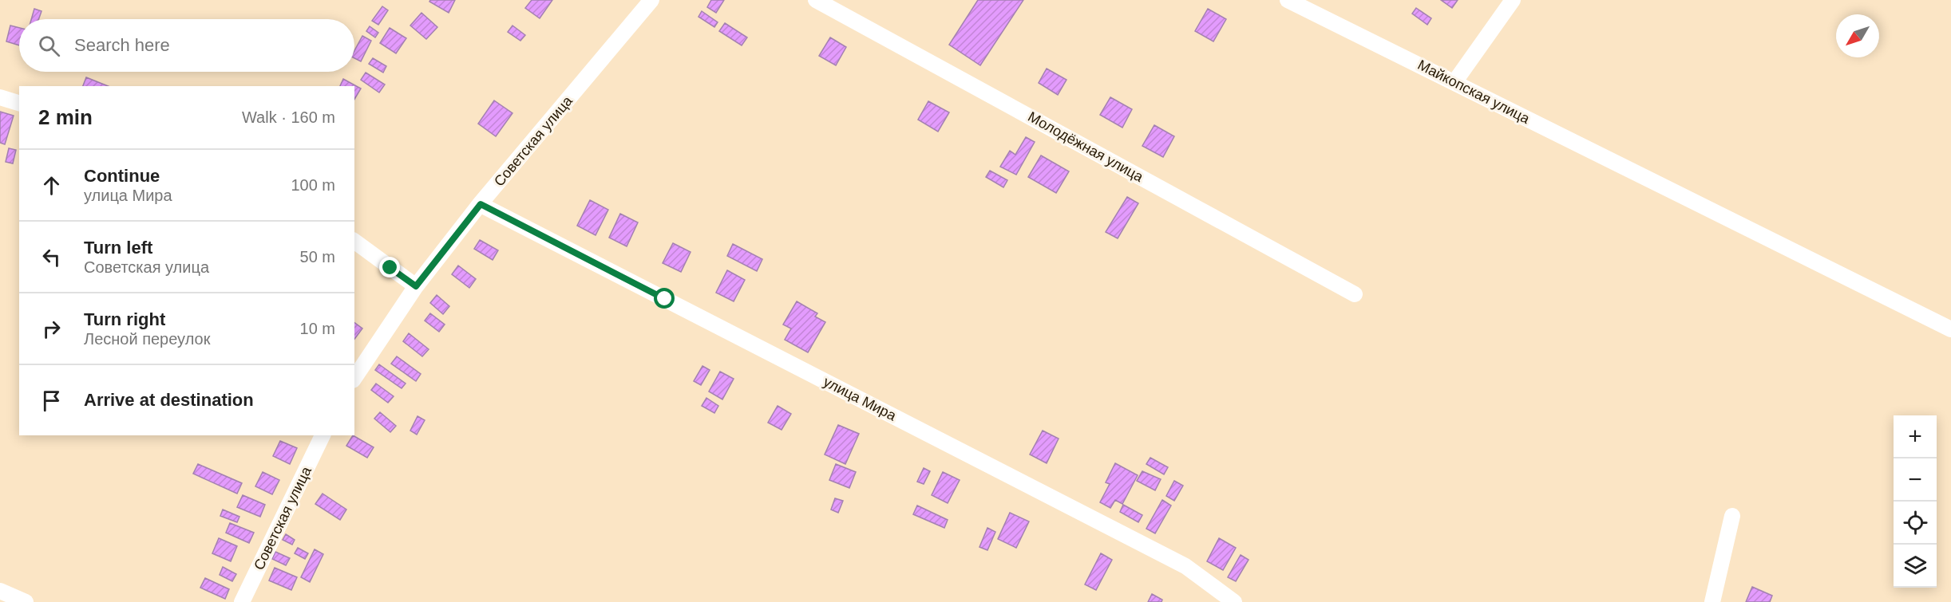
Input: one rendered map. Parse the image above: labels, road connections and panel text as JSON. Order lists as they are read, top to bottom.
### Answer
{
  "streets": {
    "street": [
      "Майкопская улица",
      "Советская улица",
      "Молодёжная улица",
      "улица Мира"
    ]
  },
  "crossings": [
    ["Советская улица", "улица Мира"]
  ],
  "north": "bottom left",
  "page": {
    "search": "Search here",
    "heading": ["2 min", "Walk · 160 m"],
    "list": [
      ["Continue", "улица Мира", "100 m"],
      ["Turn left", "Советская улица", "50 m"],
      ["Turn right", "Лесной переулок", "10 m"],
      "Arrive at destination"
    ],
    "map_buttons": ["+", "−"]
  }
}
